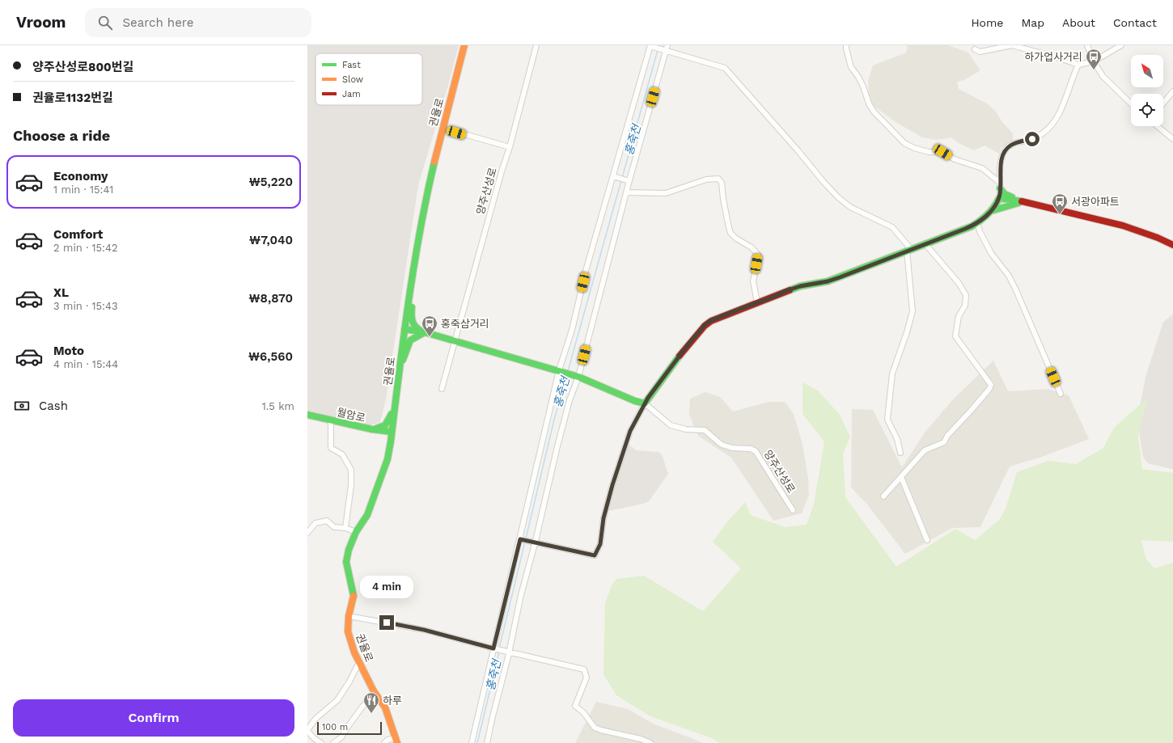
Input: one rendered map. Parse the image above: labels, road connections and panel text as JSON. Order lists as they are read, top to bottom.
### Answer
{
  "streets": {
    "street": ["권율로", "양주산성로", "월암로"]
  },
  "crossings": [
    ["권율로", "양주산성로"],
    ["권율로", "월암로"]
  ],
  "water": ["홍죽천"],
  "places": {
    "bus stop": ["하가업사거리", "서광아파트", "홍죽삼거리"],
    "restaurant": ["하루"]
  },
  "legend": ["Fast", "Slow", "Jam"],
  "scale_bar": "100 m",
  "north": "top left",
  "page": {
    "header": "Vroom",
    "search": "Search here",
    "nav": [
      "Home",
      "Map",
      "About",
      "Contact"
    ],
    "banner": ["양주산성로800번길", "권율로1132번길"],
    "heading": "Choose a ride",
    "list": [
      {
        "name": "Economy",
        "note": "1 min · 15:41",
        "value": "₩5,220"
      },
      {
        "name": "Comfort",
        "note": "2 min · 15:42",
        "value": "₩7,040"
      },
      {
        "name": "XL",
        "note": "3 min · 15:43",
        "value": "₩8,870"
      },
      {
        "name": "Moto",
        "note": "4 min · 15:44",
        "value": "₩6,560"
      }
    ],
    "pay": ["Cash", "1.5 km"],
    "bubble": "4 min",
    "buttons": "Confirm",
    "scale": "100 m"
  }
}
